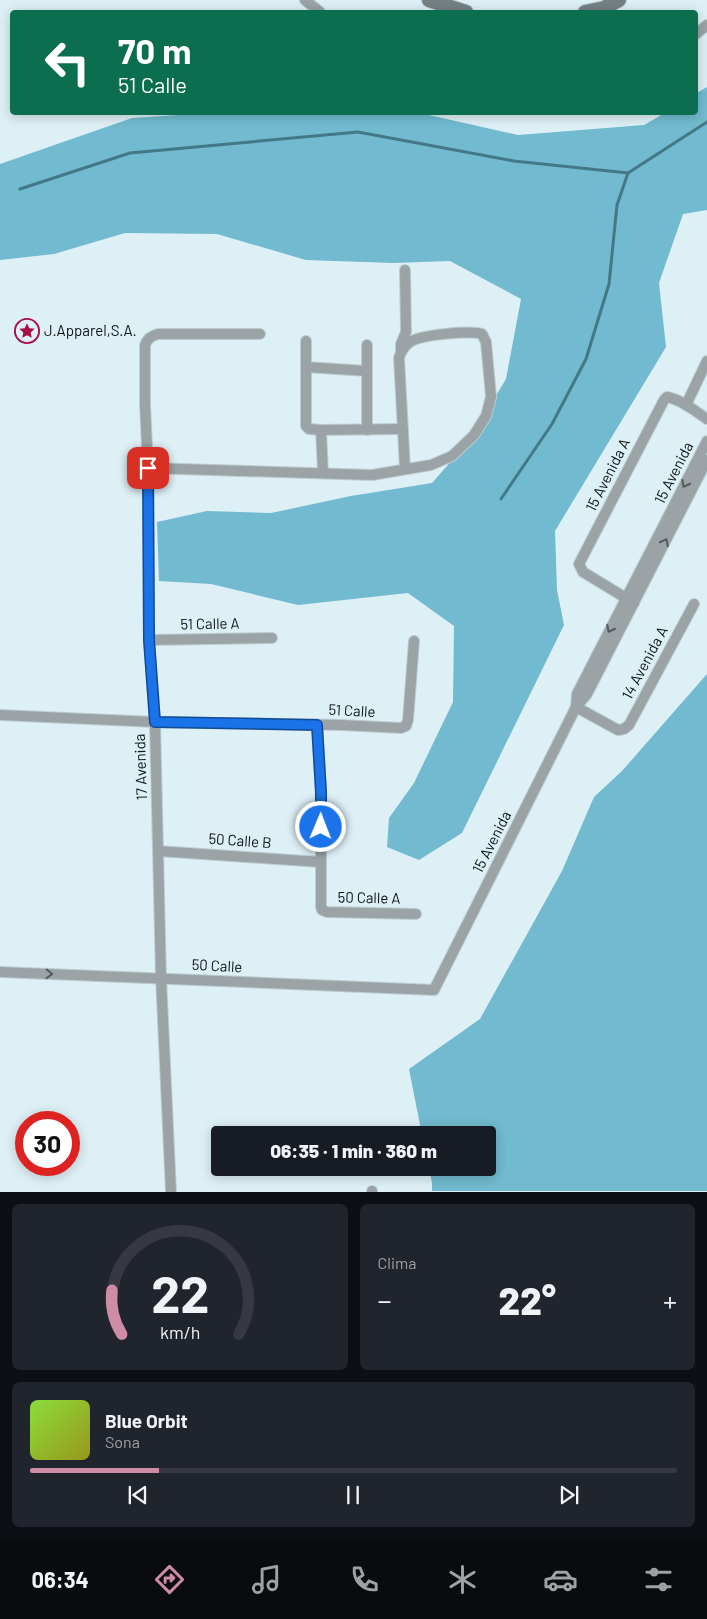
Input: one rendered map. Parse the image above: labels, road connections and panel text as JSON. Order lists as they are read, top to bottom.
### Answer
{
  "streets": {
    "street": [
      "15 Avenida",
      "15 Avenida A",
      "51 Calle A",
      "14 Avenida A",
      "51 Calle",
      "17 Avenida",
      "50 Calle B",
      "50 Calle A",
      "50 Calle"
    ]
  },
  "crossings": [
    ["15 Avenida", "15 Avenida A"],
    ["15 Avenida", "14 Avenida A"],
    ["15 Avenida", "50 Calle"],
    ["51 Calle A", "17 Avenida"],
    ["51 Calle", "17 Avenida"],
    ["17 Avenida", "50 Calle B"],
    ["17 Avenida", "50 Calle"],
    ["50 Calle B", "50 Calle A"]
  ],
  "one_way": ["50 Calle"],
  "places": {
    "place": ["J.Apparel,S.A."]
  },
  "page": {
    "turn": ["70 m", "51 Calle"],
    "limit": "30",
    "trip": "06:35 · 1 min · 360 m",
    "tile": "Clima",
    "heat": ["−", "22°", "+"],
    "song": ["Blue Orbit", "Sona"],
    "tabs": "06:34",
    "gauge": ["22", "km/h"]
  }
}
